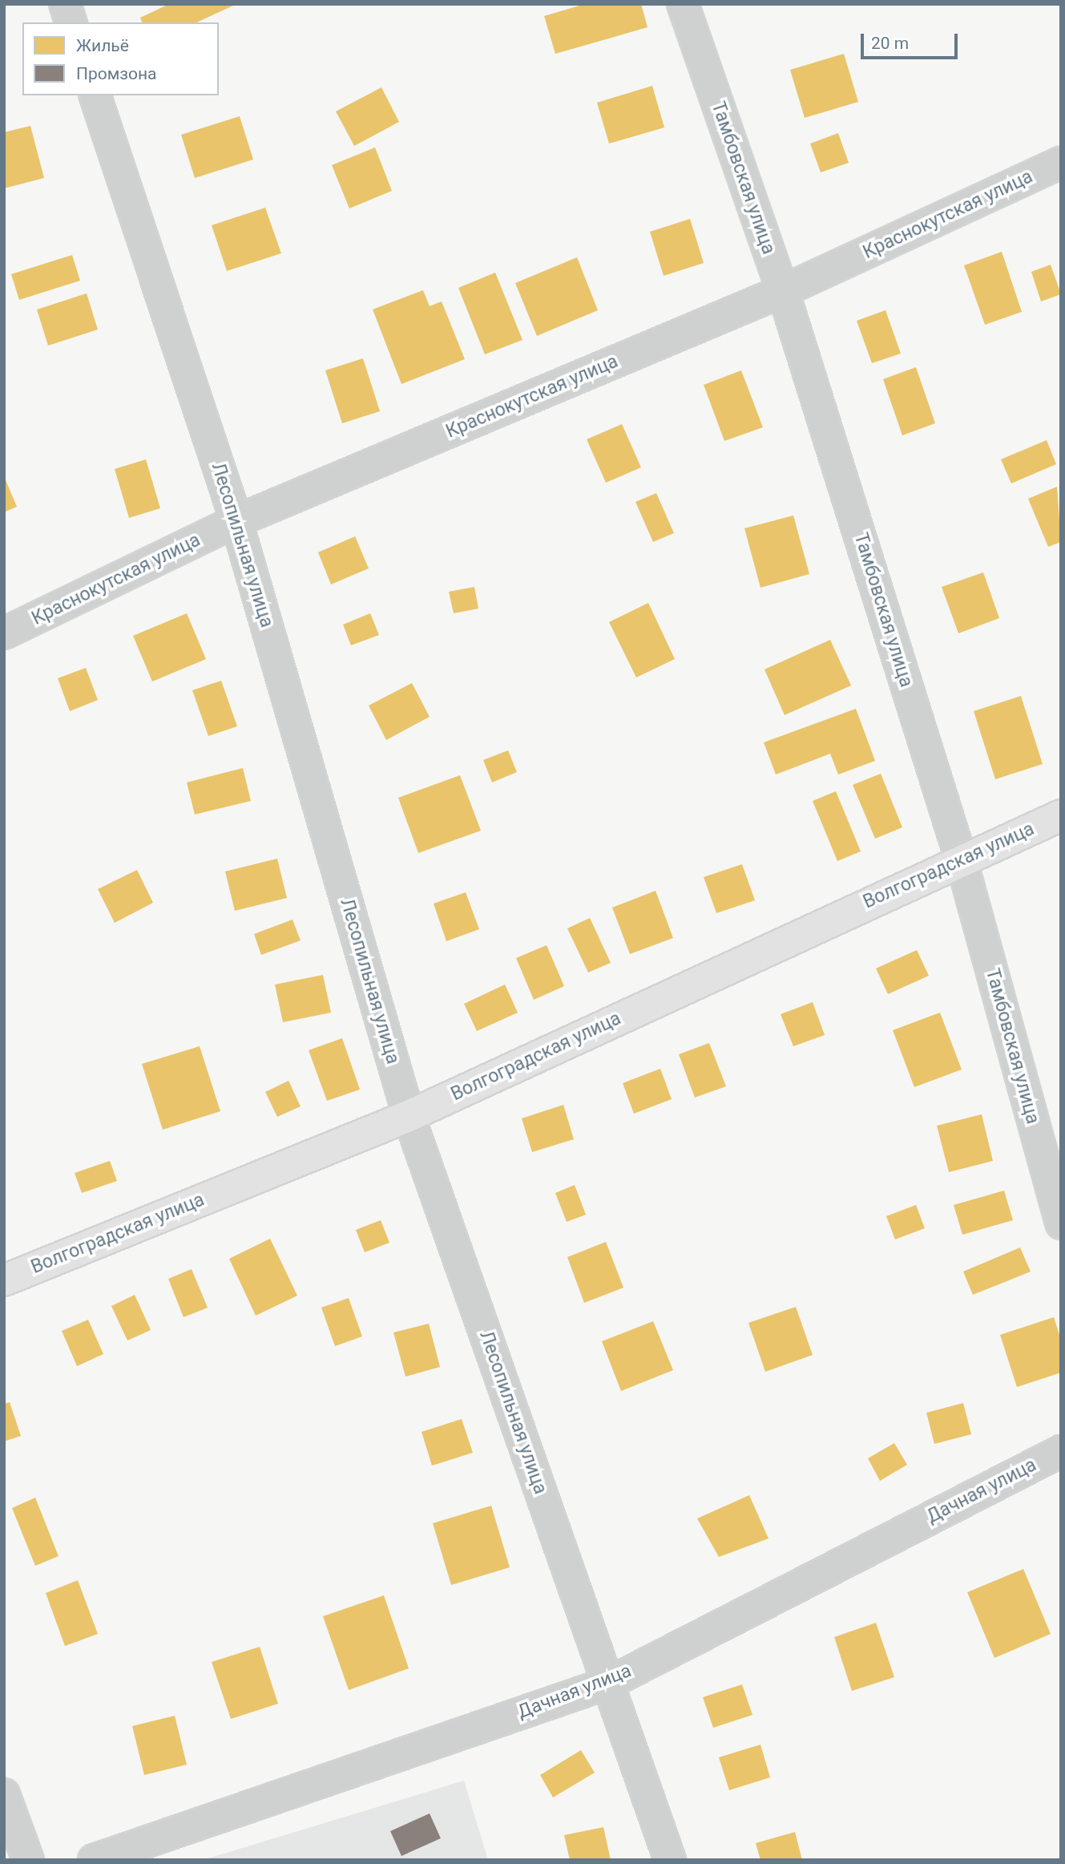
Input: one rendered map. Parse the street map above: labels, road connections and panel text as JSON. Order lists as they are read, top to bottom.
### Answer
{
  "streets": {
    "street": [
      "Тамбовская улица",
      "Краснокутская улица",
      "Лесопильная улица",
      "Волгоградская улица",
      "Дачная улица"
    ]
  },
  "crossings": [
    ["Тамбовская улица", "Краснокутская улица"],
    ["Тамбовская улица", "Волгоградская улица"],
    ["Краснокутская улица", "Лесопильная улица"],
    ["Лесопильная улица", "Волгоградская улица"],
    ["Лесопильная улица", "Дачная улица"]
  ],
  "legend": ["Жильё", "Промзона"],
  "scale_bar": "20 m"
}
